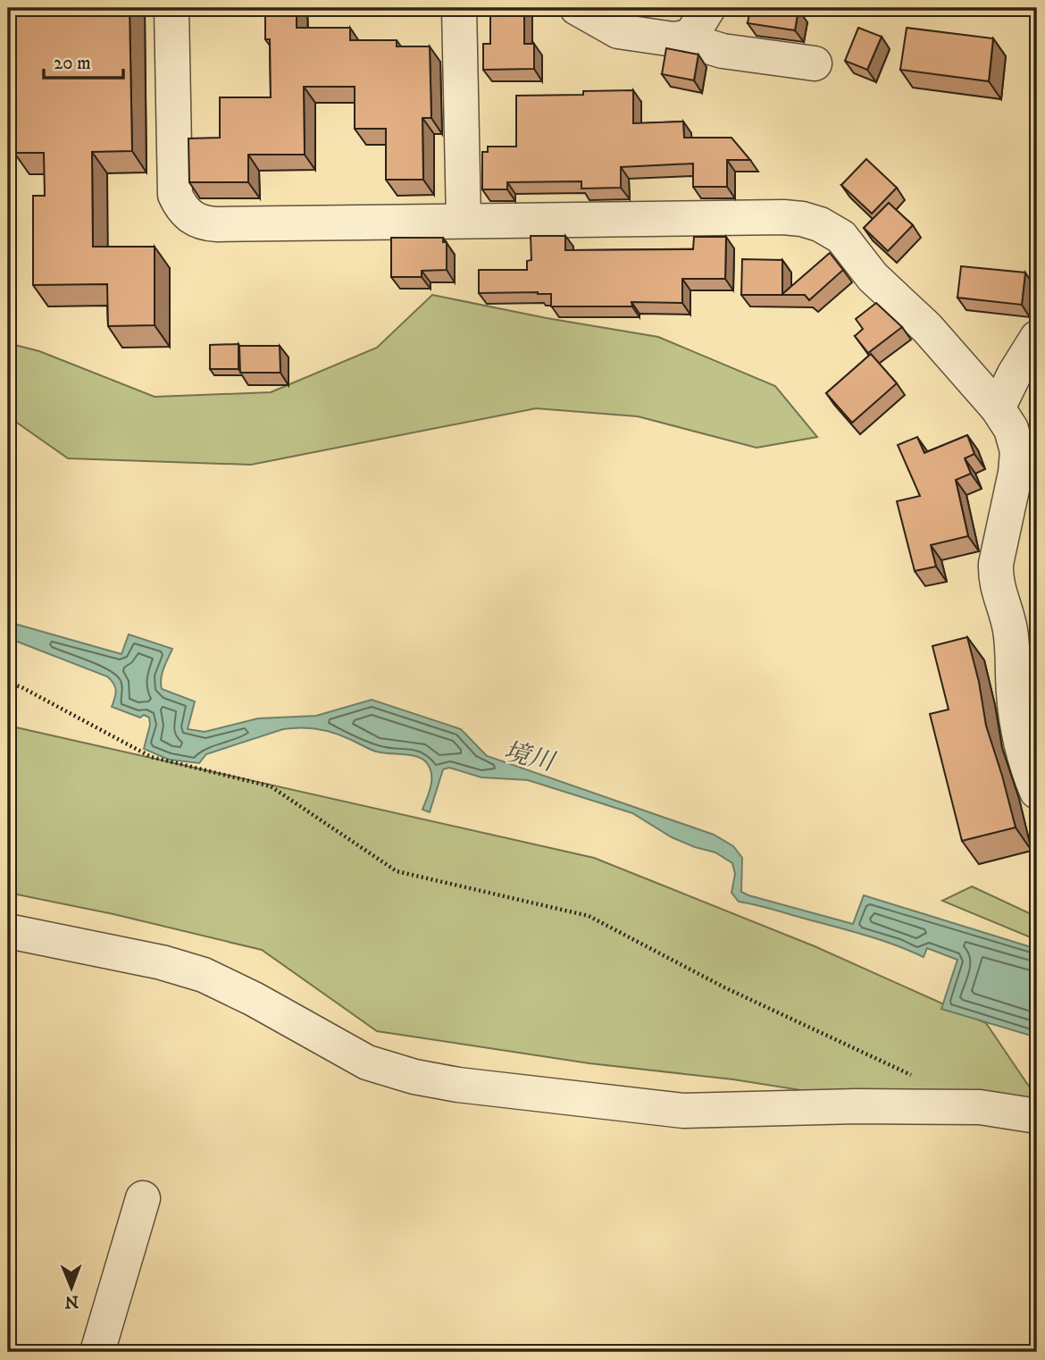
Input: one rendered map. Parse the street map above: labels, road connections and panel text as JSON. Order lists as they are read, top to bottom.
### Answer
{
  "water": ["境川"],
  "scale_bar": "20 m",
  "north": "bottom"
}
